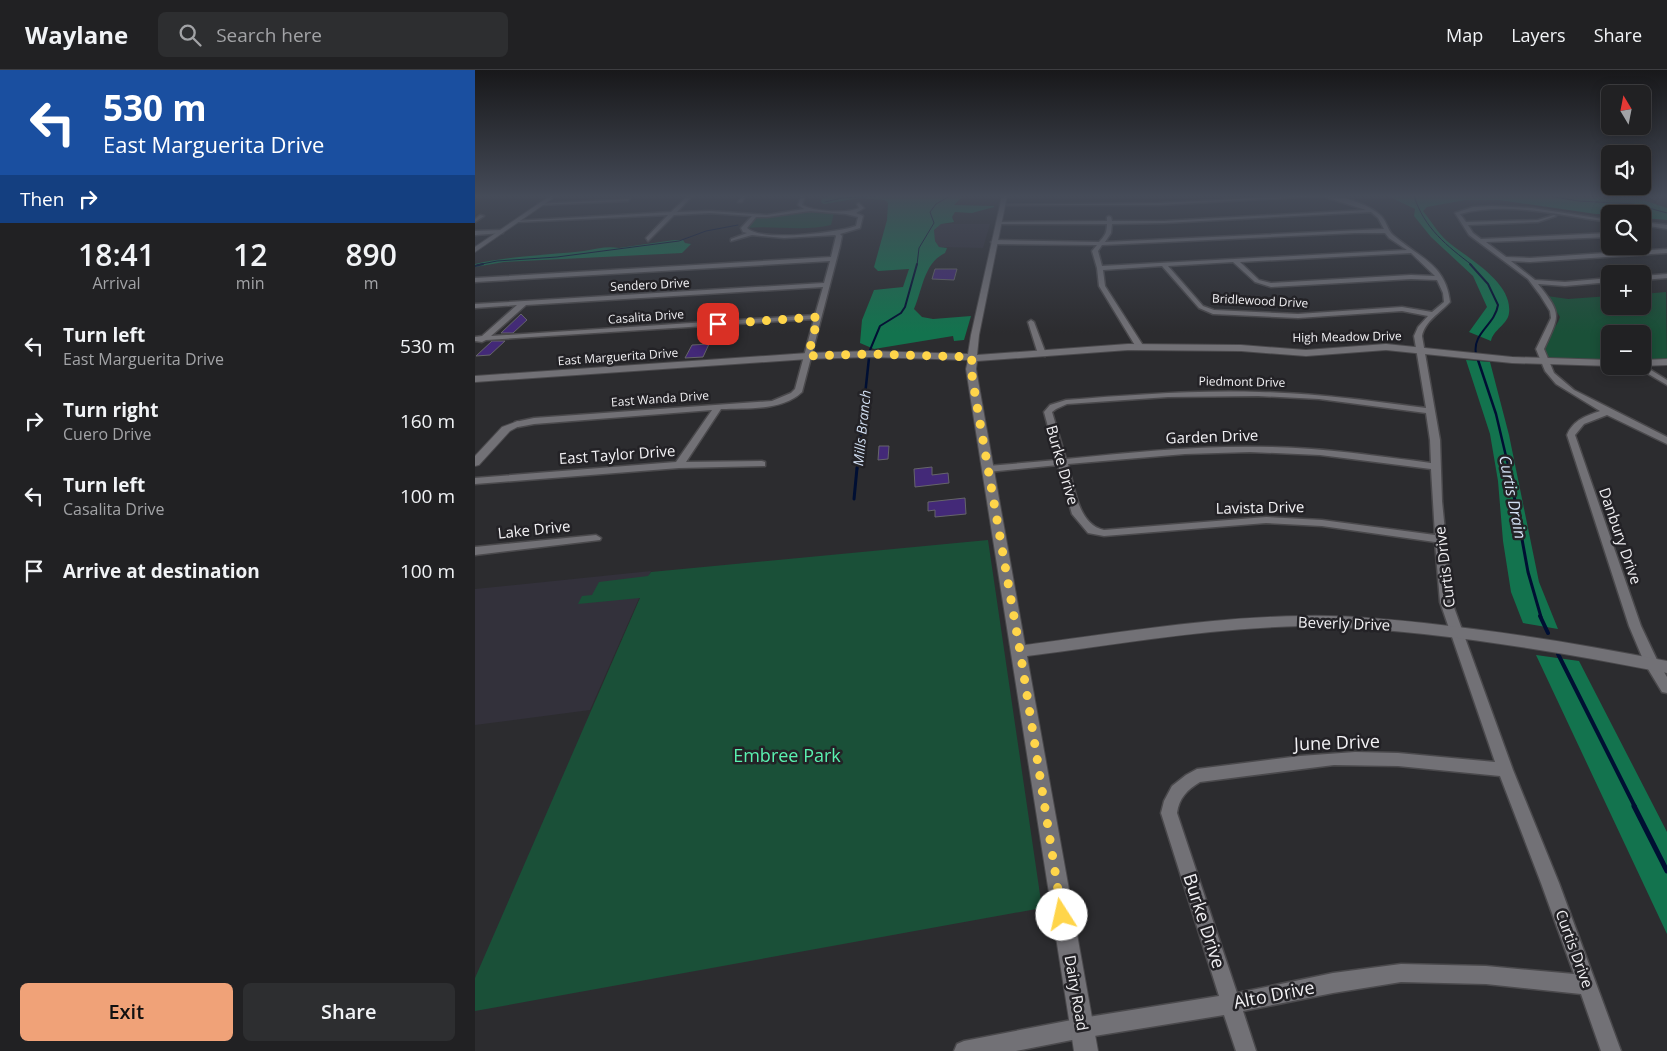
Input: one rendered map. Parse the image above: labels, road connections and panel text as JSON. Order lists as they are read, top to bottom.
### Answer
{
  "streets": {
    "street": [
      "Sendero Drive",
      "Bridlewood Drive",
      "Casalita Drive",
      "High Meadow Drive",
      "East Marguerita Drive",
      "Piedmont Drive",
      "East Wanda Drive",
      "Garden Drive",
      "East Taylor Drive",
      "Burke Drive",
      "Lavista Drive",
      "Lake Drive",
      "Danbury Drive",
      "Curtis Drive",
      "Beverly Drive",
      "June Drive",
      "Dairy Road",
      "Alto Drive"
    ]
  },
  "crossings": [
    ["Bridlewood Drive", "Curtis Drive"],
    ["High Meadow Drive", "East Marguerita Drive"],
    ["High Meadow Drive", "Curtis Drive"],
    ["High Meadow Drive", "Dairy Road"],
    ["East Marguerita Drive", "East Wanda Drive"],
    ["East Marguerita Drive", "Dairy Road"],
    ["Piedmont Drive", "Burke Drive"],
    ["Piedmont Drive", "Curtis Drive"],
    ["Garden Drive", "Burke Drive"],
    ["Garden Drive", "Curtis Drive"],
    ["Garden Drive", "Dairy Road"],
    ["Burke Drive", "Lavista Drive"],
    ["Burke Drive", "June Drive"],
    ["Burke Drive", "Alto Drive"],
    ["Lavista Drive", "Curtis Drive"],
    ["Danbury Drive", "Beverly Drive"],
    ["Curtis Drive", "Beverly Drive"],
    ["Curtis Drive", "June Drive"],
    ["Curtis Drive", "Alto Drive"],
    ["Beverly Drive", "Dairy Road"],
    ["Dairy Road", "Alto Drive"]
  ],
  "water": ["Mills Branch", "Curtis Drain"],
  "parks": ["Embree Park"],
  "north": "top",
  "page": {
    "header": "Waylane",
    "search": "Search here",
    "nav": ["Map", "Layers", "Share"],
    "turn": ["530 m", "East Marguerita Drive"],
    "map_buttons": ["+", "−"],
    "then": "Then",
    "eta": [
      "18:41",
      "Arrival",
      "12",
      "min",
      "890",
      "m"
    ],
    "list": [
      {
        "name": "Turn left",
        "note": "East Marguerita Drive",
        "value": "530 m"
      },
      {
        "name": "Turn right",
        "note": "Cuero Drive",
        "value": "160 m"
      },
      {
        "name": "Turn left",
        "note": "Casalita Drive",
        "value": "100 m"
      },
      {
        "name": "Arrive at destination",
        "value": "100 m"
      }
    ],
    "buttons": ["Exit", "Share"]
  }
}
